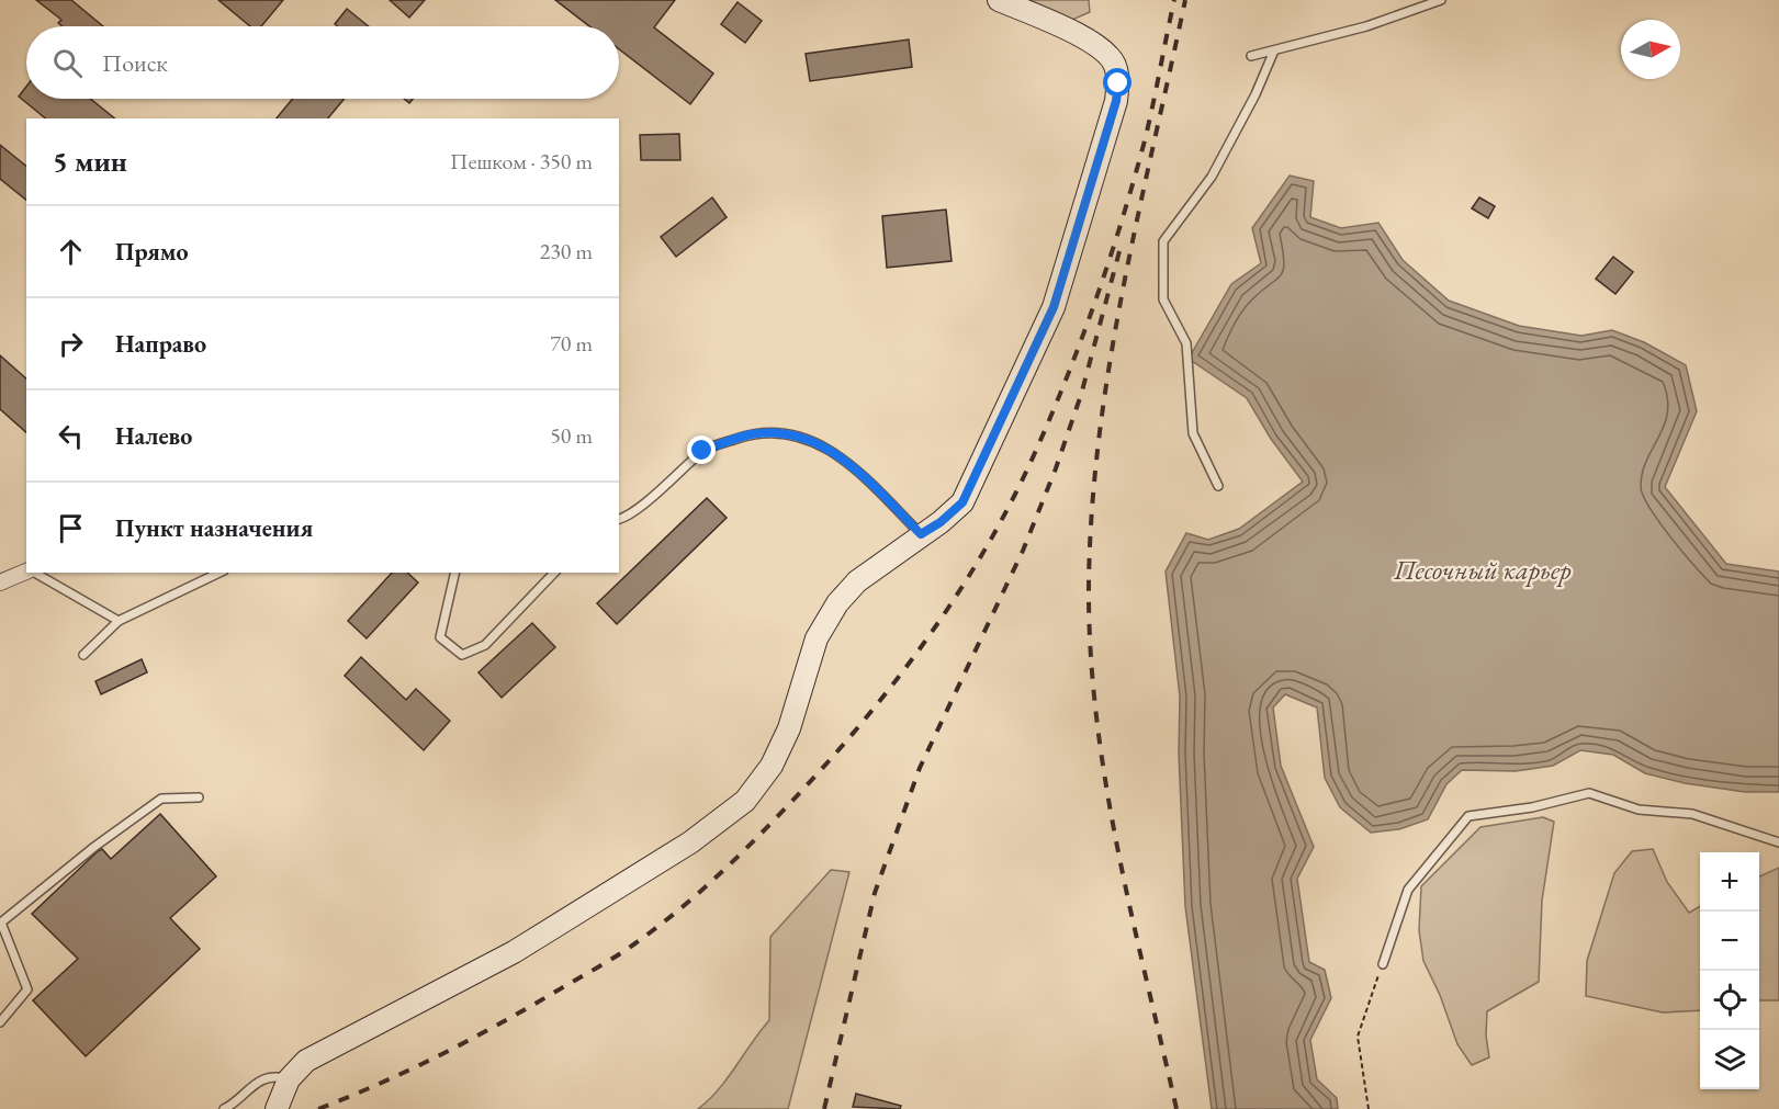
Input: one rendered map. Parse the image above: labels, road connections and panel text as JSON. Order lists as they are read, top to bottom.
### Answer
{
  "water": ["Песочный карьер"],
  "north": "right",
  "page": {
    "search": "Поиск",
    "heading": ["5 мин", "Пешком · 350 m"],
    "list": [
      ["Прямо", "230 m"],
      ["Направо", "70 m"],
      ["Налево", "50 m"],
      "Пункт назначения"
    ],
    "map_buttons": ["+", "−"]
  }
}
